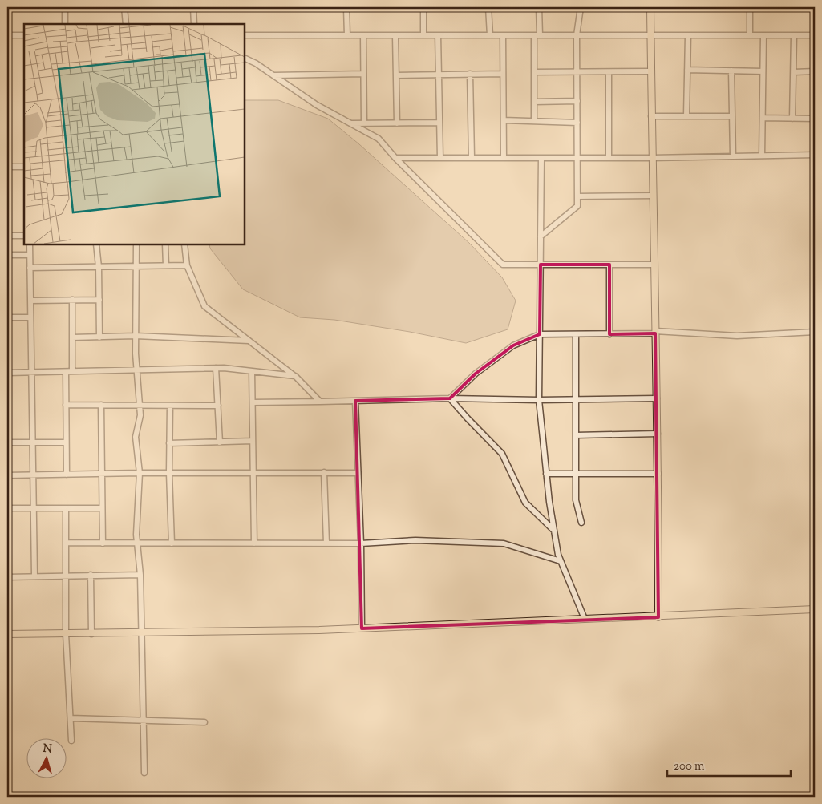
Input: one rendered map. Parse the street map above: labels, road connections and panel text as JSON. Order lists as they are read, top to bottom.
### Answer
{
  "scale_bar": "200 m",
  "north": "top"
}
